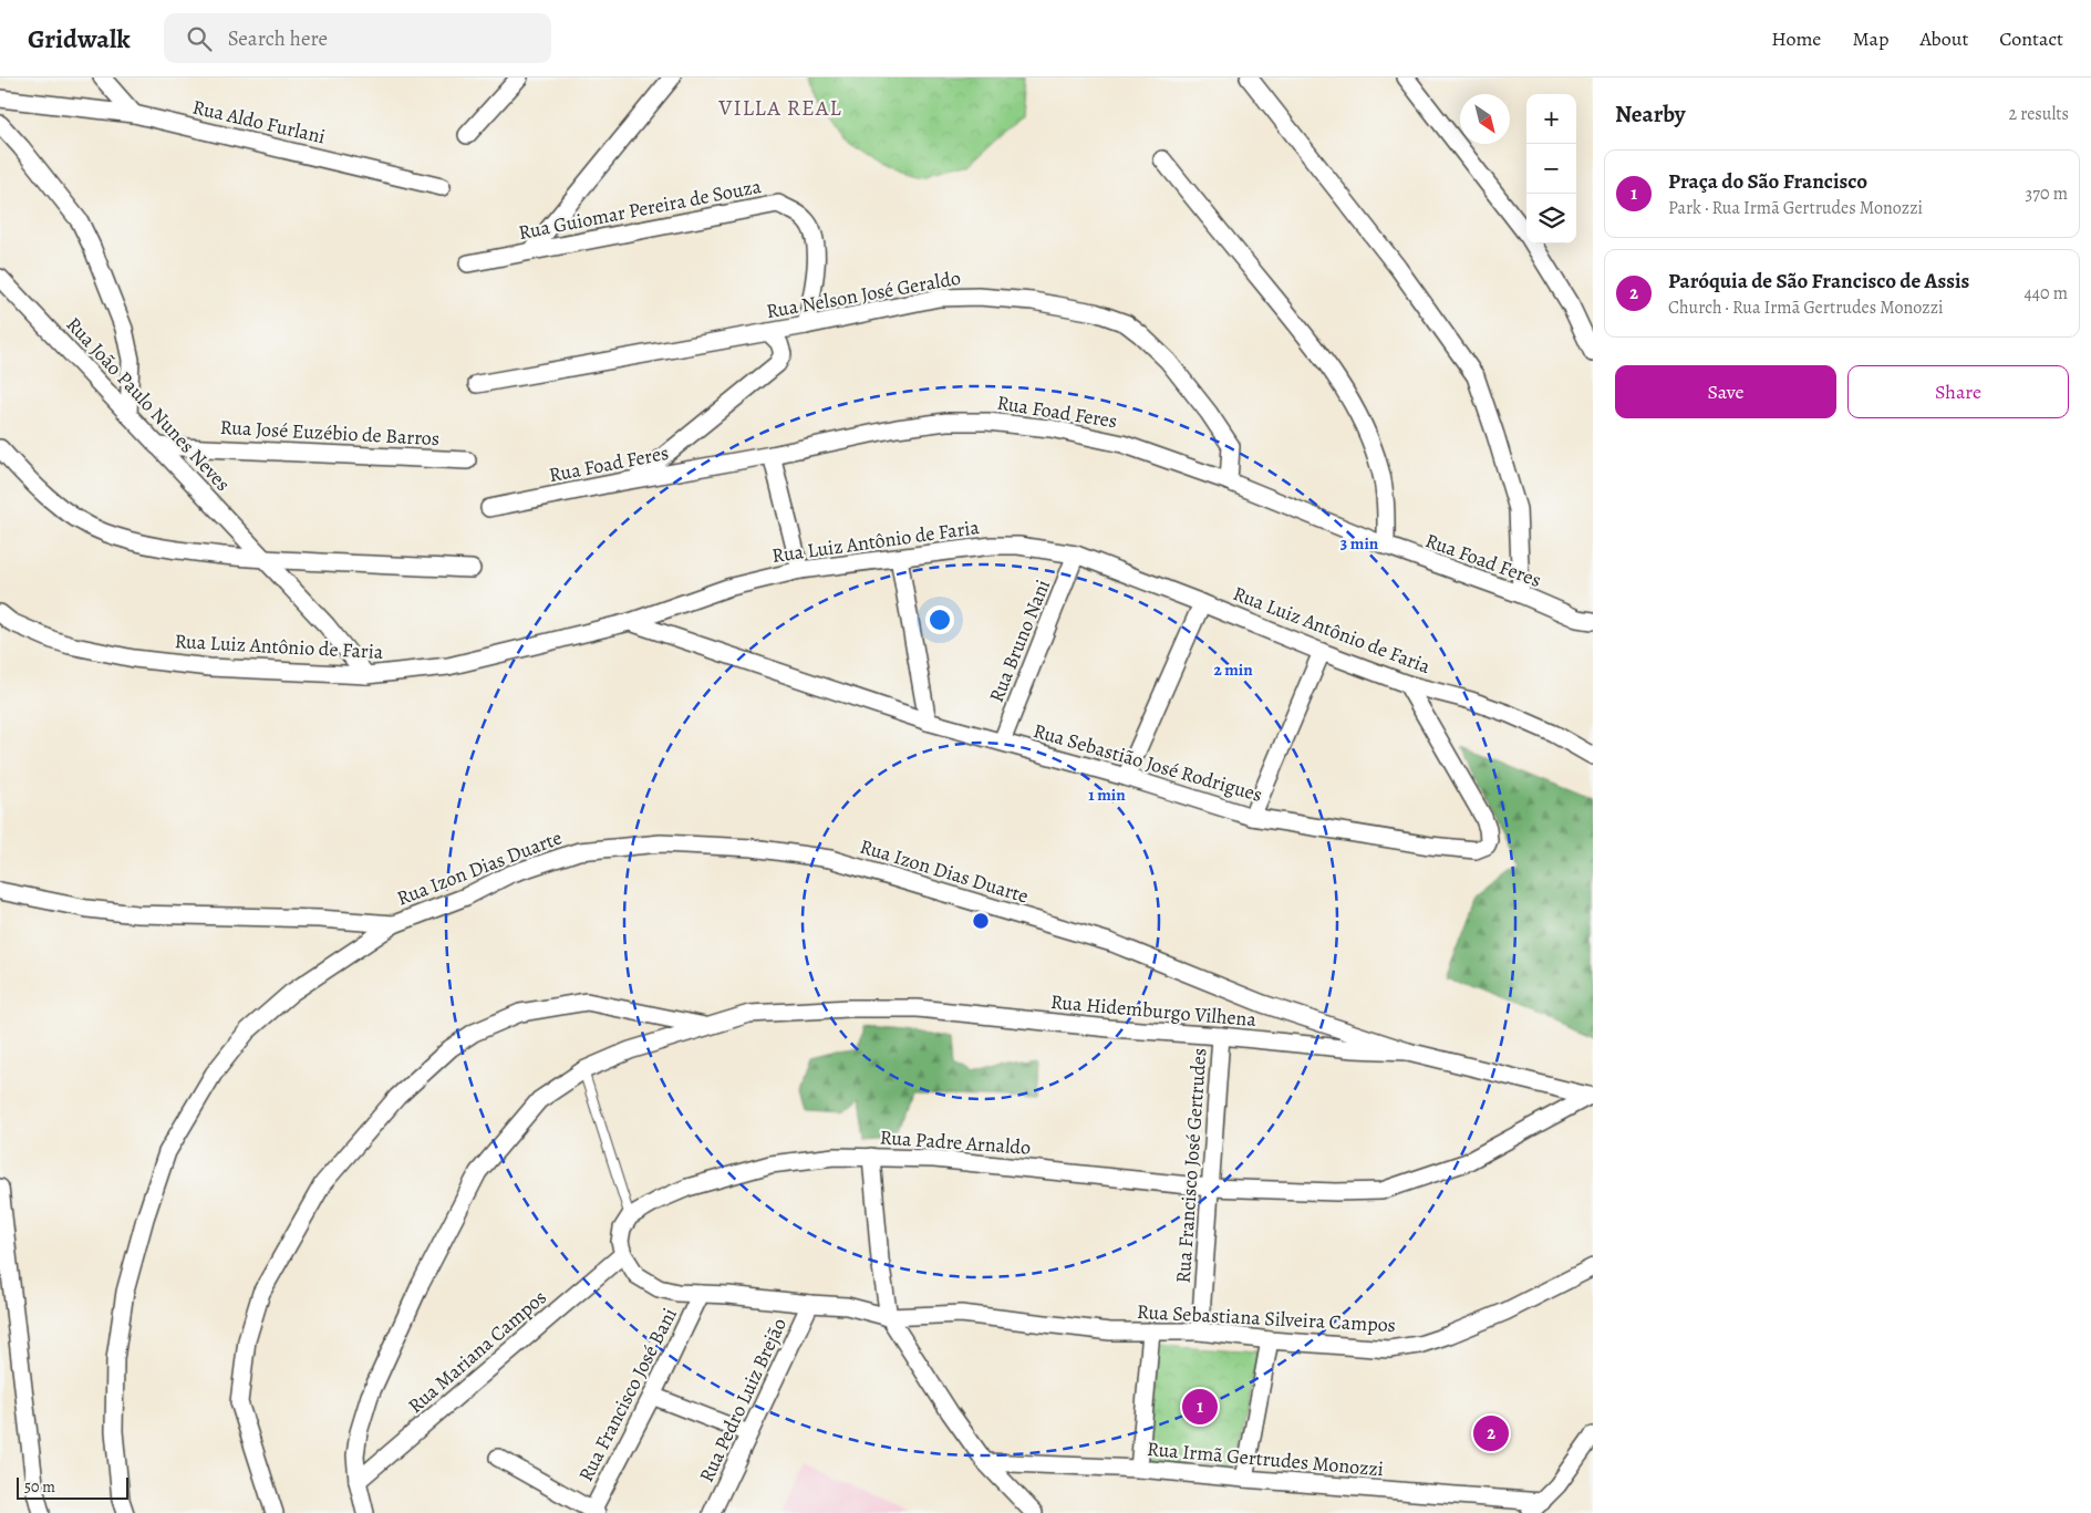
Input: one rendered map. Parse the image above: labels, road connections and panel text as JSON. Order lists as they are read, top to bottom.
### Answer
{
  "streets": {
    "street": [
      "Rua Aldo Furlani",
      "Rua Guiomar Pereira de Souza",
      "Rua Nelson José Geraldo",
      "Rua João Paulo Nunes Neves",
      "Rua Foad Feres",
      "Rua José Euzébio de Barros",
      "Rua Luiz Antônio de Faria",
      "Rua Bruno Nani",
      "Rua Sebastião José Rodrigues",
      "Rua Izon Dias Duarte",
      "Rua Hidemburgo Vilhena",
      "Rua Padre Arnaldo",
      "Rua Francisco José Gertrudes",
      "Rua Sebastiana Silveira Campos",
      "Rua Mariana Campos",
      "Rua Francisco José Bani",
      "Rua Pedro Luiz Brejão",
      "Rua Irmã Gertrudes Monozzi"
    ]
  },
  "crossings": [
    ["Rua Guiomar Pereira de Souza", "Rua Nelson José Geraldo"],
    ["Rua Nelson José Geraldo", "Rua Foad Feres"],
    ["Rua João Paulo Nunes Neves", "Rua José Euzébio de Barros"],
    ["Rua João Paulo Nunes Neves", "Rua Luiz Antônio de Faria"],
    ["Rua Luiz Antônio de Faria", "Rua Bruno Nani"],
    ["Rua Luiz Antônio de Faria", "Rua Sebastião José Rodrigues"],
    ["Rua Bruno Nani", "Rua Sebastião José Rodrigues"],
    ["Rua Izon Dias Duarte", "Rua Hidemburgo Vilhena"],
    ["Rua Hidemburgo Vilhena", "Rua Padre Arnaldo"],
    ["Rua Hidemburgo Vilhena", "Rua Francisco José Gertrudes"],
    ["Rua Hidemburgo Vilhena", "Rua Mariana Campos"],
    ["Rua Padre Arnaldo", "Rua Francisco José Gertrudes"],
    ["Rua Francisco José Gertrudes", "Rua Sebastiana Silveira Campos"]
  ],
  "districts": ["VILLA REAL"],
  "scale_bar": "50 m",
  "north": "bottom right",
  "page": {
    "header": "Gridwalk",
    "search": "Search here",
    "nav": [
      "Home",
      "Map",
      "About",
      "Contact"
    ],
    "heading": ["Nearby", "2 results"],
    "map_buttons": ["+", "−"],
    "list": [
      {
        "mark": "1",
        "name": "Praça do São Francisco",
        "note": "Park · Rua Irmã Gertrudes Monozzi",
        "value": "370 m"
      },
      {
        "mark": "2",
        "name": "Paróquia de São Francisco de Assis",
        "note": "Church · Rua Irmã Gertrudes Monozzi",
        "value": "440 m"
      }
    ],
    "buttons": ["Save", "Share"],
    "pins": ["1", "2"],
    "scale": "50 m"
  },
  "rings": ["3 min", "2 min", "1 min"]
}
